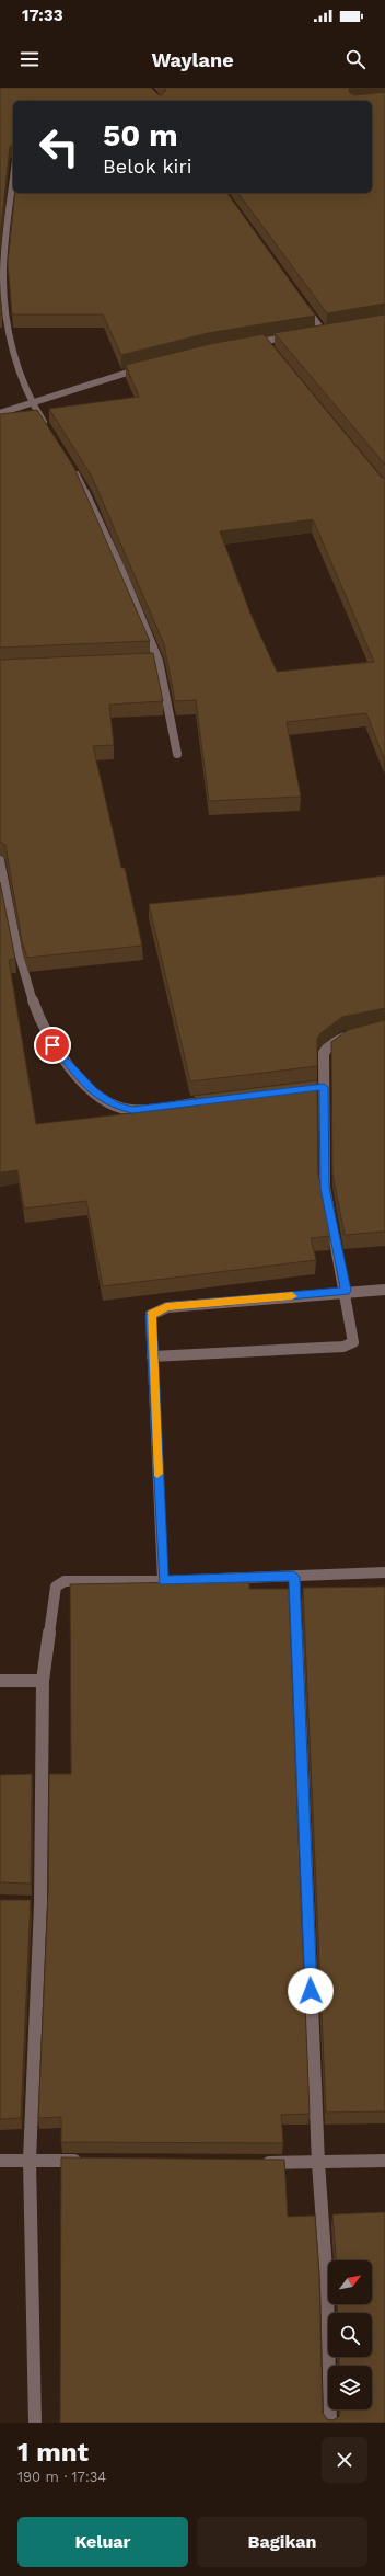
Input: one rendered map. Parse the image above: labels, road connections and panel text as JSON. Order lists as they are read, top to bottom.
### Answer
{
  "north": "top right",
  "page": {
    "status": "17:33",
    "header": "Waylane",
    "turn": ["50 m", "Belok kiri"],
    "heading": ["1 mnt", "190 m · 17:34"],
    "buttons": ["Keluar", "Bagikan"]
  }
}
